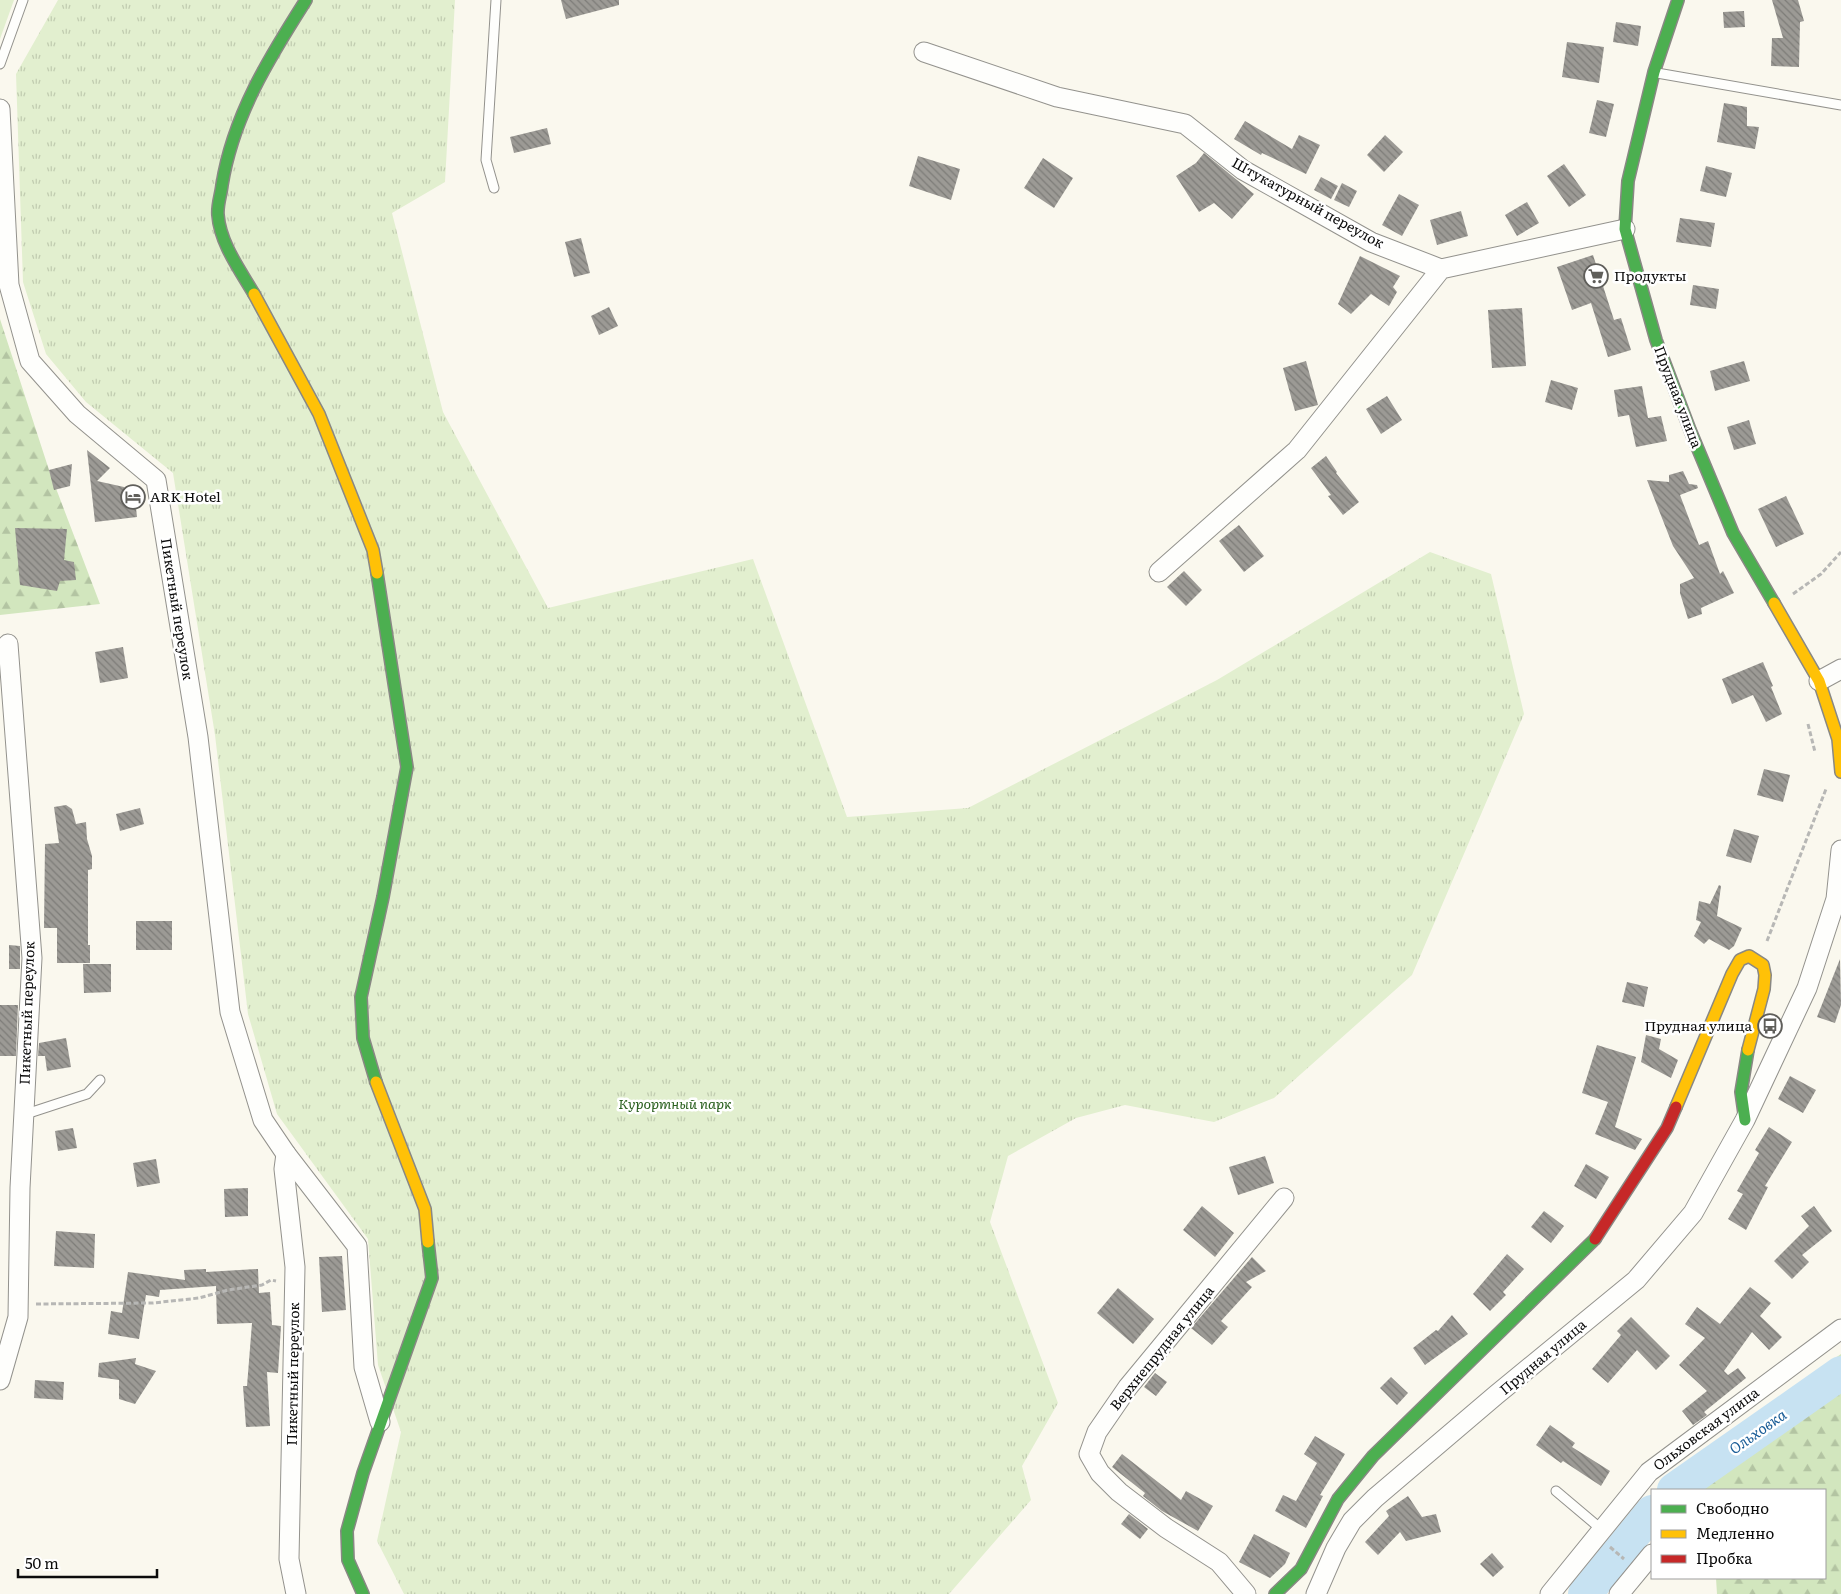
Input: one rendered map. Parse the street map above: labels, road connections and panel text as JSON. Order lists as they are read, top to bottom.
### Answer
{
  "streets": {
    "street": [
      "Штукатурный переулок",
      "Прудная улица",
      "Пикетный переулок",
      "Верхнепрудная улица",
      "Ольховская улица"
    ]
  },
  "water": ["Ольховка"],
  "parks": ["Курортный парк"],
  "places": {
    "supermarket": ["Продукты"],
    "hotel": ["ARK Hotel"],
    "bus stop": ["Прудная улица"]
  },
  "legend": ["Свободно", "Медленно", "Пробка"],
  "scale_bar": "50 m"
}
